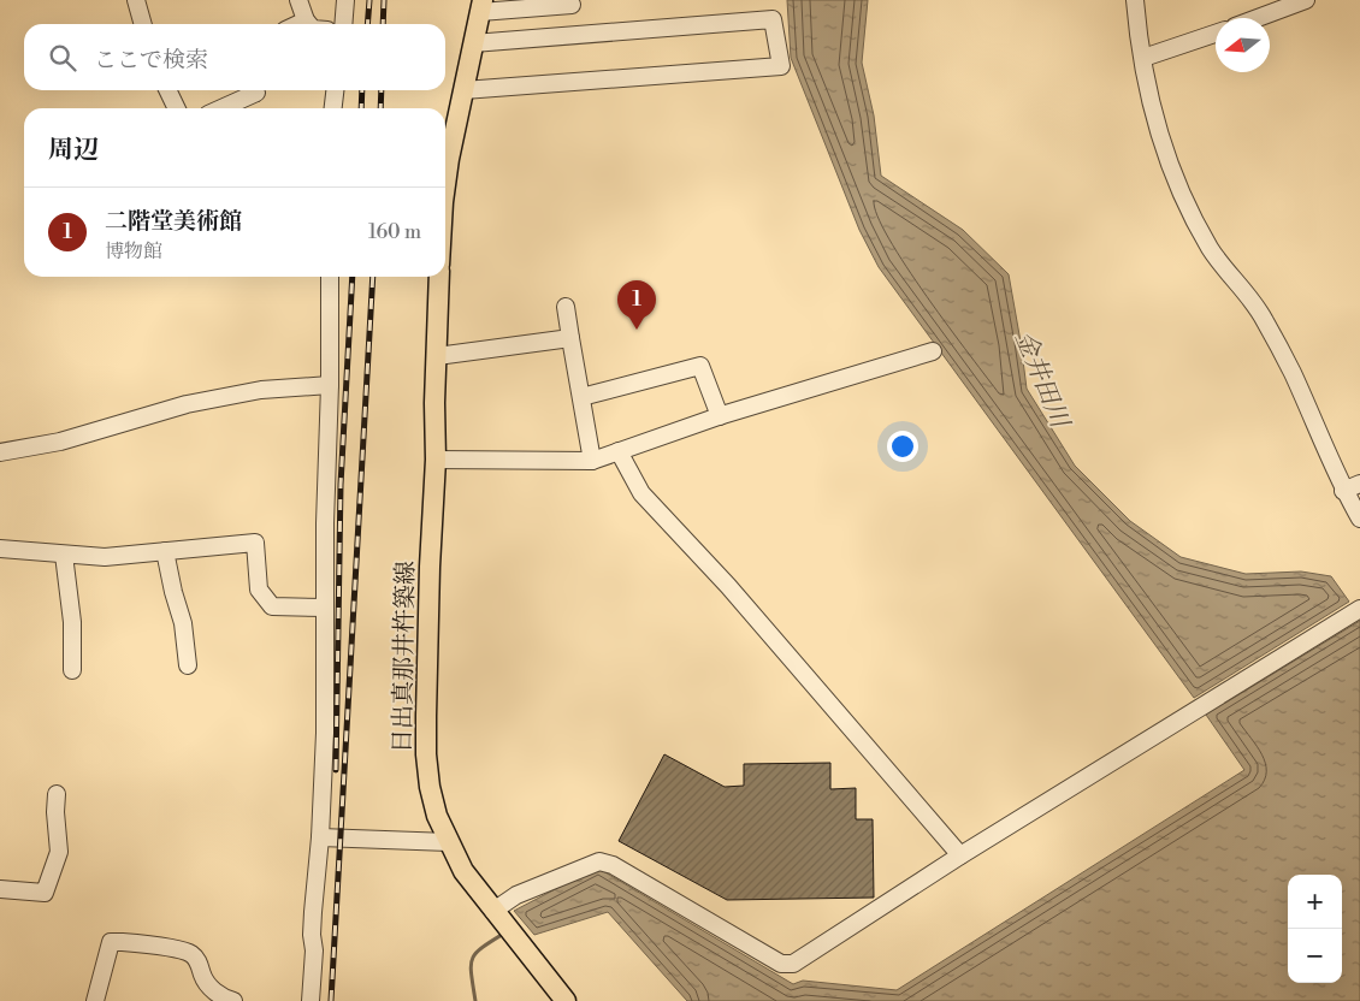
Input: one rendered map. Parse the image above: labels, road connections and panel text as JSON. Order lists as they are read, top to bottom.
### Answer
{
  "streets": {
    "main road": ["日出真那井杵築線"]
  },
  "water": ["金井田川"],
  "north": "left",
  "page": {
    "search": "ここで検索",
    "heading": "周辺",
    "list": [
      {
        "mark": "1",
        "name": "二階堂美術館",
        "note": "博物館",
        "value": "160 m"
      }
    ],
    "pins": "1",
    "map_buttons": ["+", "−"]
  }
}
